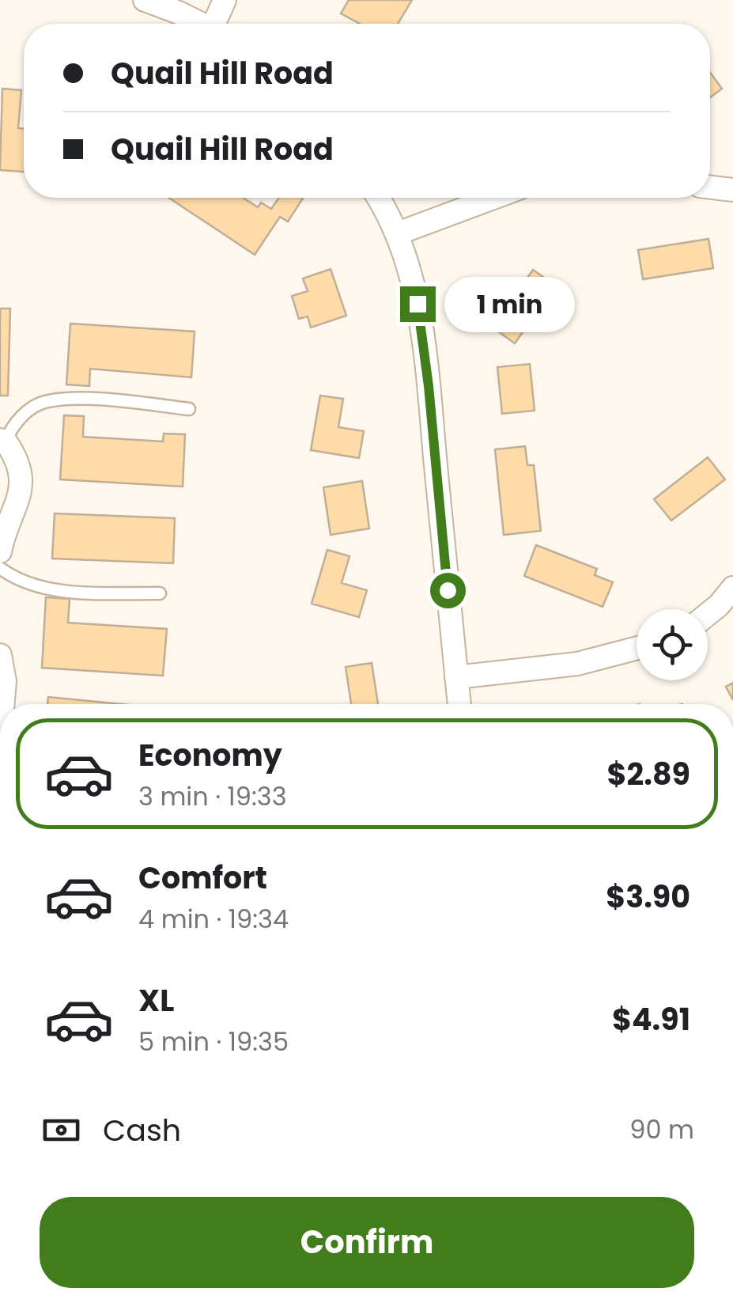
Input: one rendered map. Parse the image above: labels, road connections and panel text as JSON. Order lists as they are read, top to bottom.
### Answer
{
  "page": {
    "banner": ["Quail Hill Road", "Quail Hill Road"],
    "bubble": "1 min",
    "list": [
      {
        "name": "Economy",
        "note": "3 min · 19:33",
        "value": "$2.89"
      },
      {
        "name": "Comfort",
        "note": "4 min · 19:34",
        "value": "$3.90"
      },
      {
        "name": "XL",
        "note": "5 min · 19:35",
        "value": "$4.91"
      }
    ],
    "pay": ["Cash", "90 m"],
    "buttons": "Confirm"
  }
}
